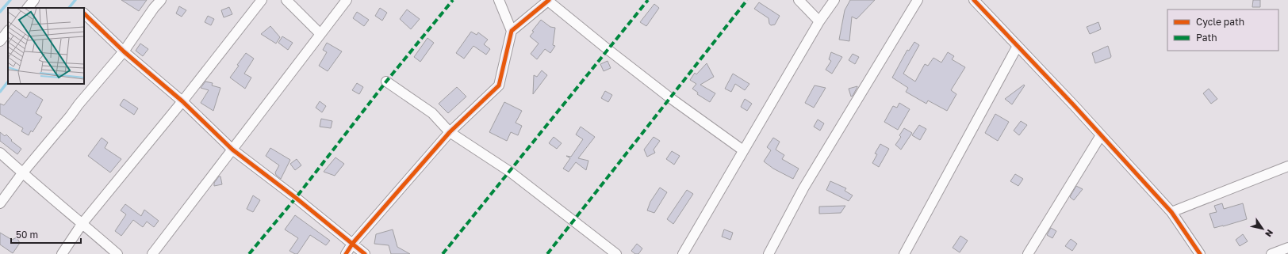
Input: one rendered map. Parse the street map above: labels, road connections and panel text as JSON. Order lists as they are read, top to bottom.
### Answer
{
  "legend": ["Cycle path", "Path"],
  "scale_bar": "50 m",
  "north": "bottom right"
}
